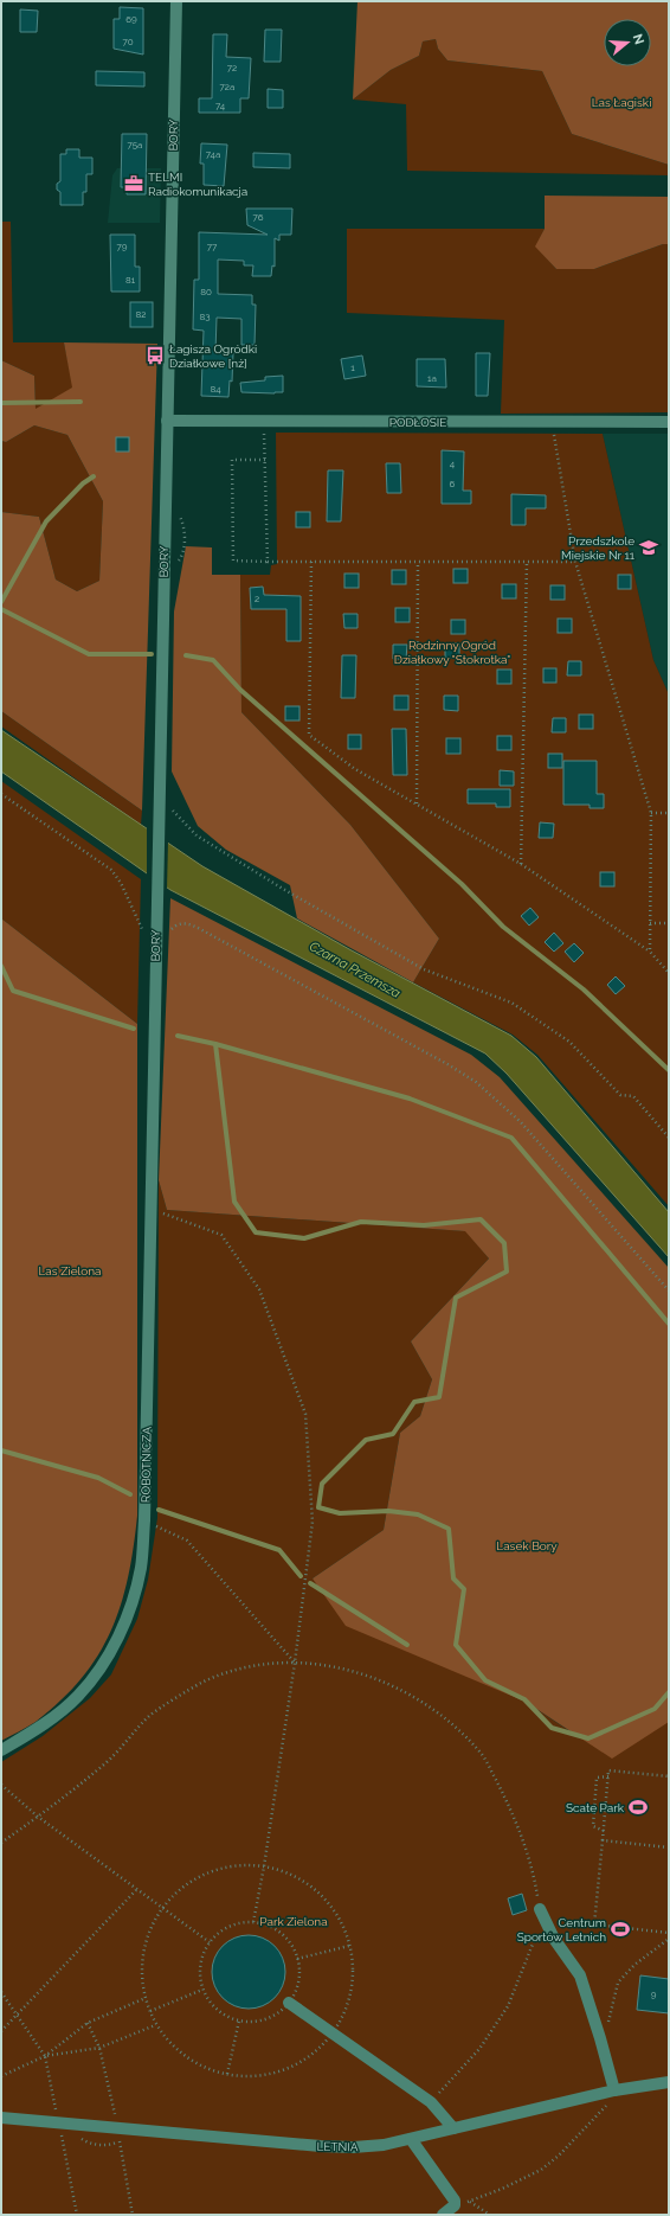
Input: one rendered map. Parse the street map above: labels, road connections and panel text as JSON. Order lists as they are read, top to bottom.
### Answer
{
  "streets": {
    "street": [
      "BORY",
      "PODŁOSIE",
      "ROBOTNICZA",
      "LETNIA"
    ]
  },
  "crossings": [
    ["BORY", "PODŁOSIE"],
    ["BORY", "ROBOTNICZA"]
  ],
  "water": ["Czarna Przemsza"],
  "parks": [
    "Las Łagiski",
    "Rodzinny Ogród Działkowy \"Stokrotka\"",
    "Las Zielona",
    "Lasek Bory",
    "Park Zielona"
  ],
  "places": {
    "office": ["TELMI Radiokomunikacja"],
    "bus stop": ["Łagisza Ogródki Działkowe [nż]"],
    "school or university": ["Przedszkole Miejskie Nr 11"],
    "sports": ["Scate Park", "Centrum Sportów Letnich"]
  },
  "house_numbers": [
    "69",
    "70",
    "72",
    "72a",
    "74",
    "75a",
    "74a",
    "76",
    "79",
    "77",
    "81",
    "80",
    "82",
    "83",
    "1",
    "1a",
    "84",
    "4",
    "6",
    "2",
    "9"
  ],
  "north": "right"
}
